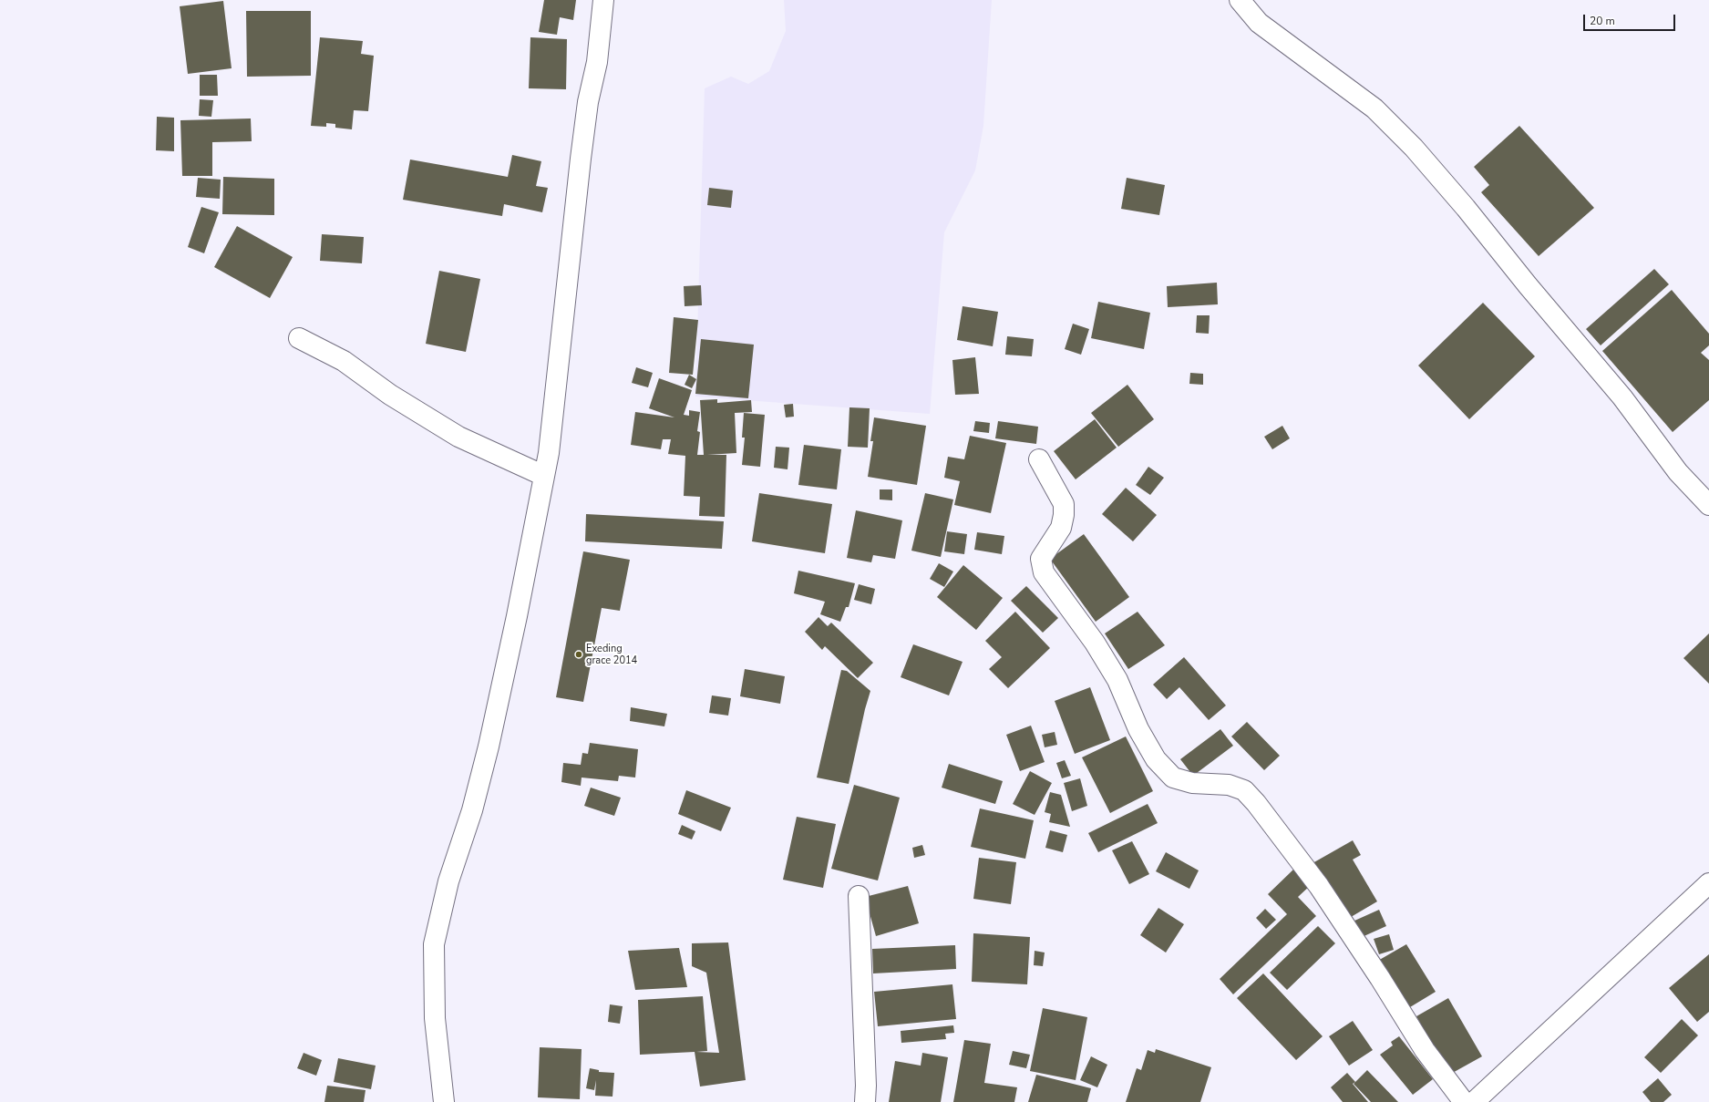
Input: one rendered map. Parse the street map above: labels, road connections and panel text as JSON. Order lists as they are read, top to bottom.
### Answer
{
  "places": ["Exeding grace 2014"],
  "scale_bar": "20 m"
}
